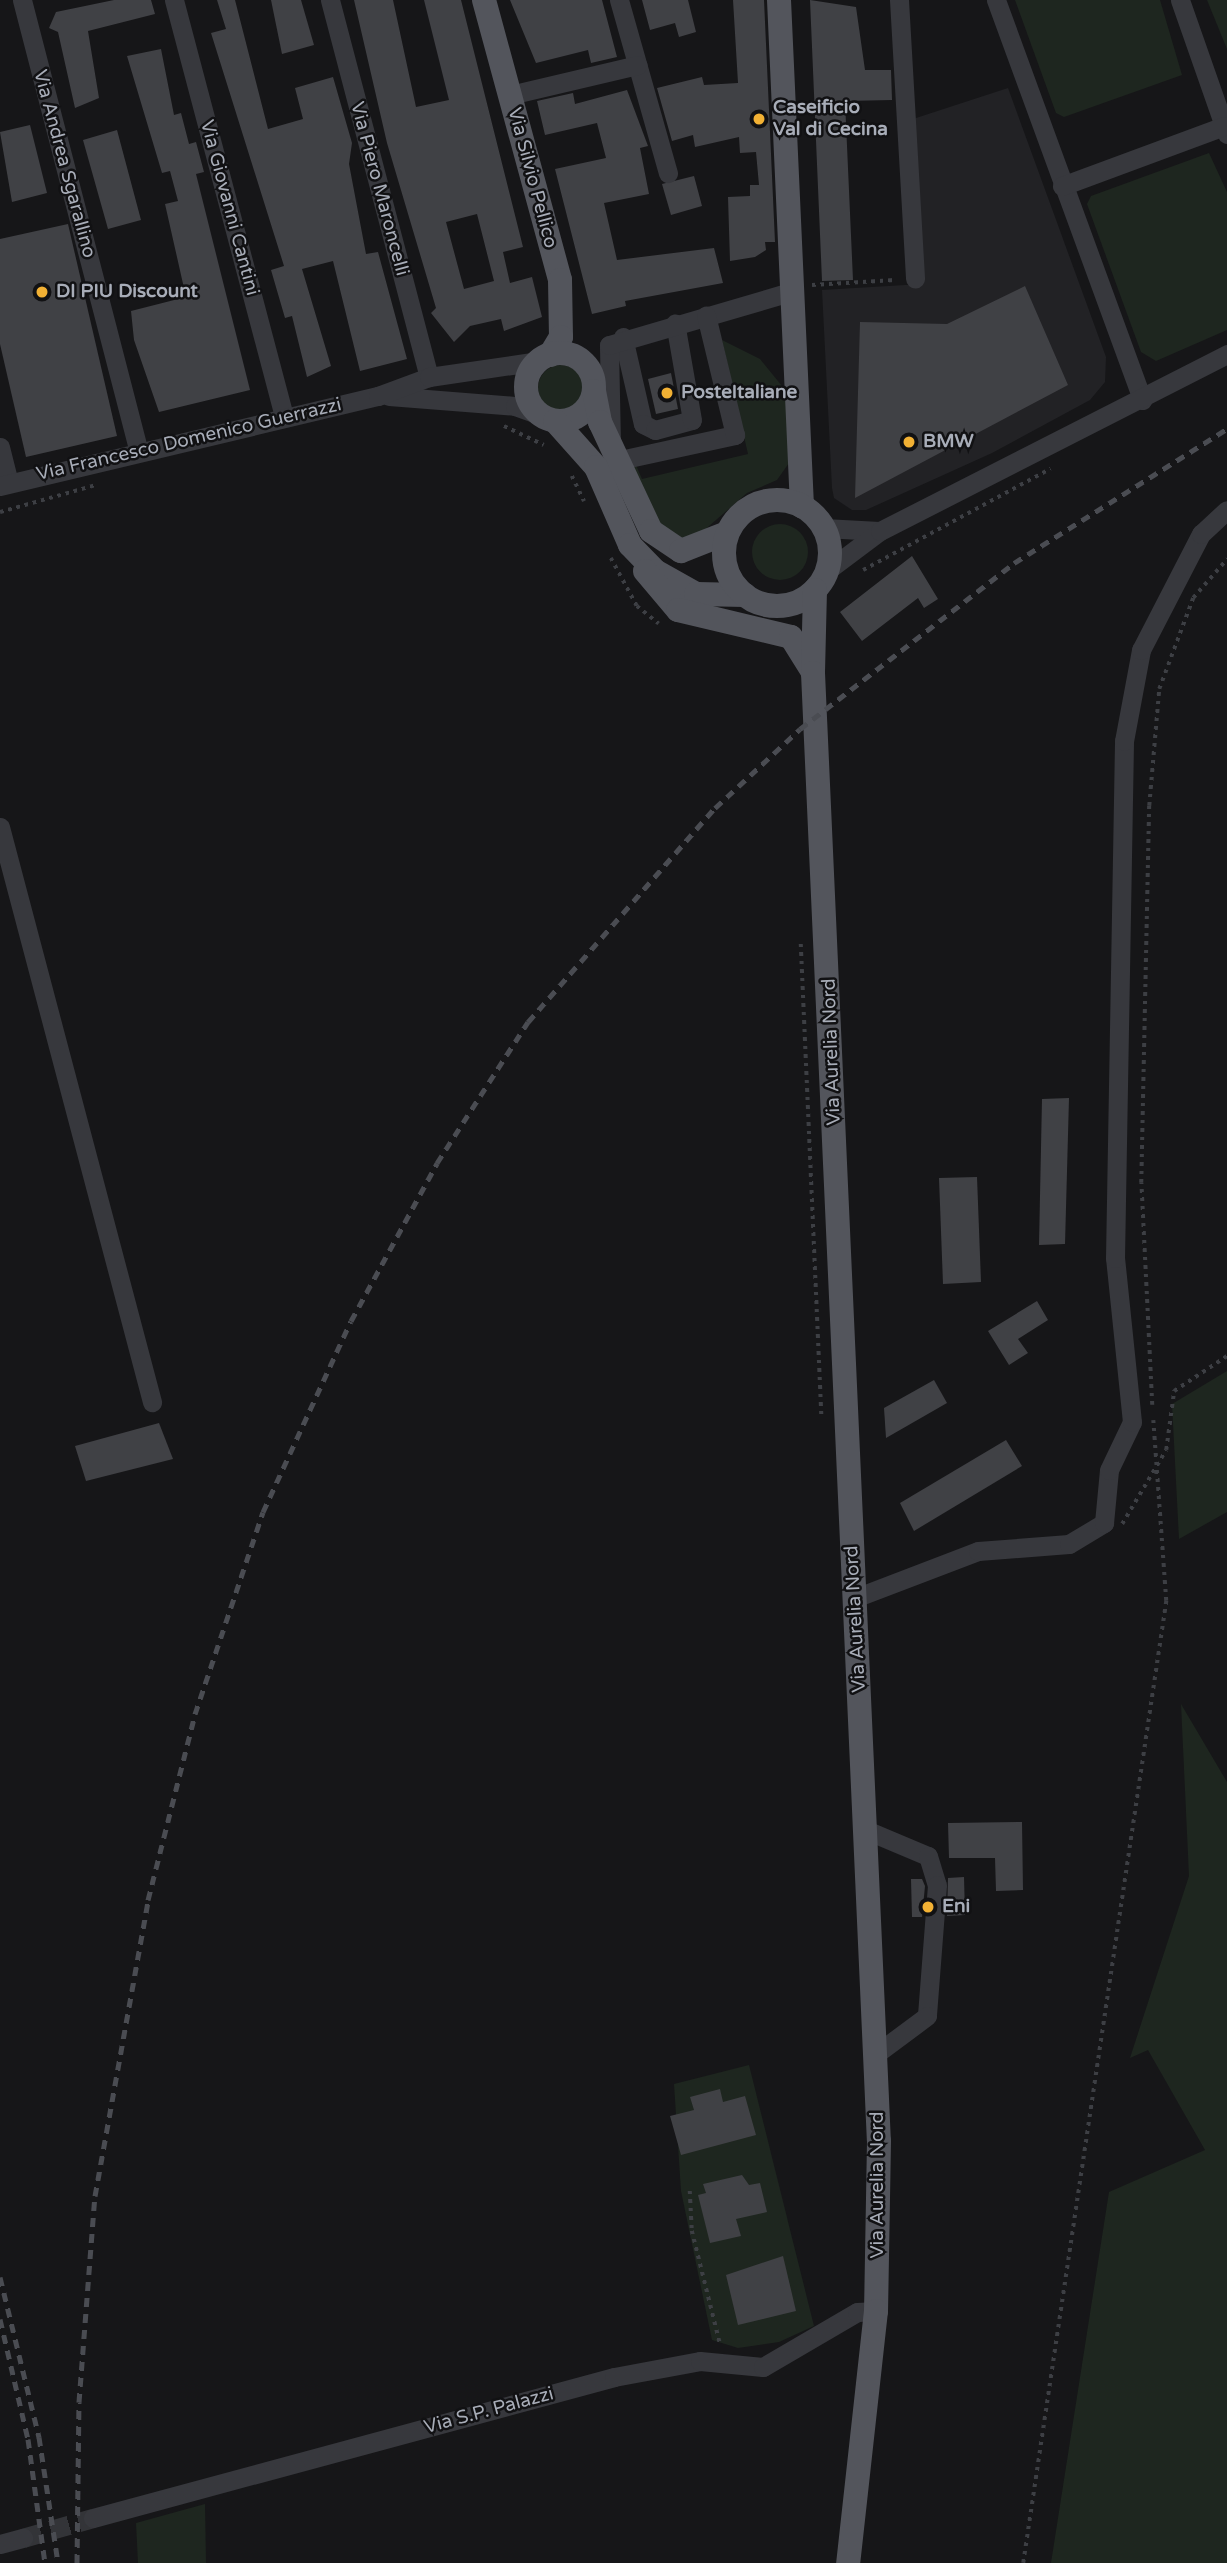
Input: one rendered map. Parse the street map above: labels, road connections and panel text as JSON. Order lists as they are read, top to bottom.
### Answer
{
  "streets": {
    "main road": ["Via Silvio Pellico", "Via Aurelia Nord"],
    "street": [
      "Via Andrea Sgarallino",
      "Via Piero Maroncelli",
      "Via Giovanni Cantini",
      "Via Francesco Domenico Guerrazzi",
      "Via S.P. Palazzi"
    ]
  },
  "crossings": [
    ["Via Andrea Sgarallino", "Via Francesco Domenico Guerrazzi"],
    ["Via Silvio Pellico", "Via Francesco Domenico Guerrazzi"],
    ["Via Piero Maroncelli", "Via Francesco Domenico Guerrazzi"],
    ["Via Giovanni Cantini", "Via Francesco Domenico Guerrazzi"],
    ["Via Aurelia Nord", "Via S.P. Palazzi"]
  ],
  "places": [
    "Caseificio Val di Cecina",
    "DI PIU Discount",
    "PosteItaliane",
    "BMW",
    "Eni"
  ]
}
